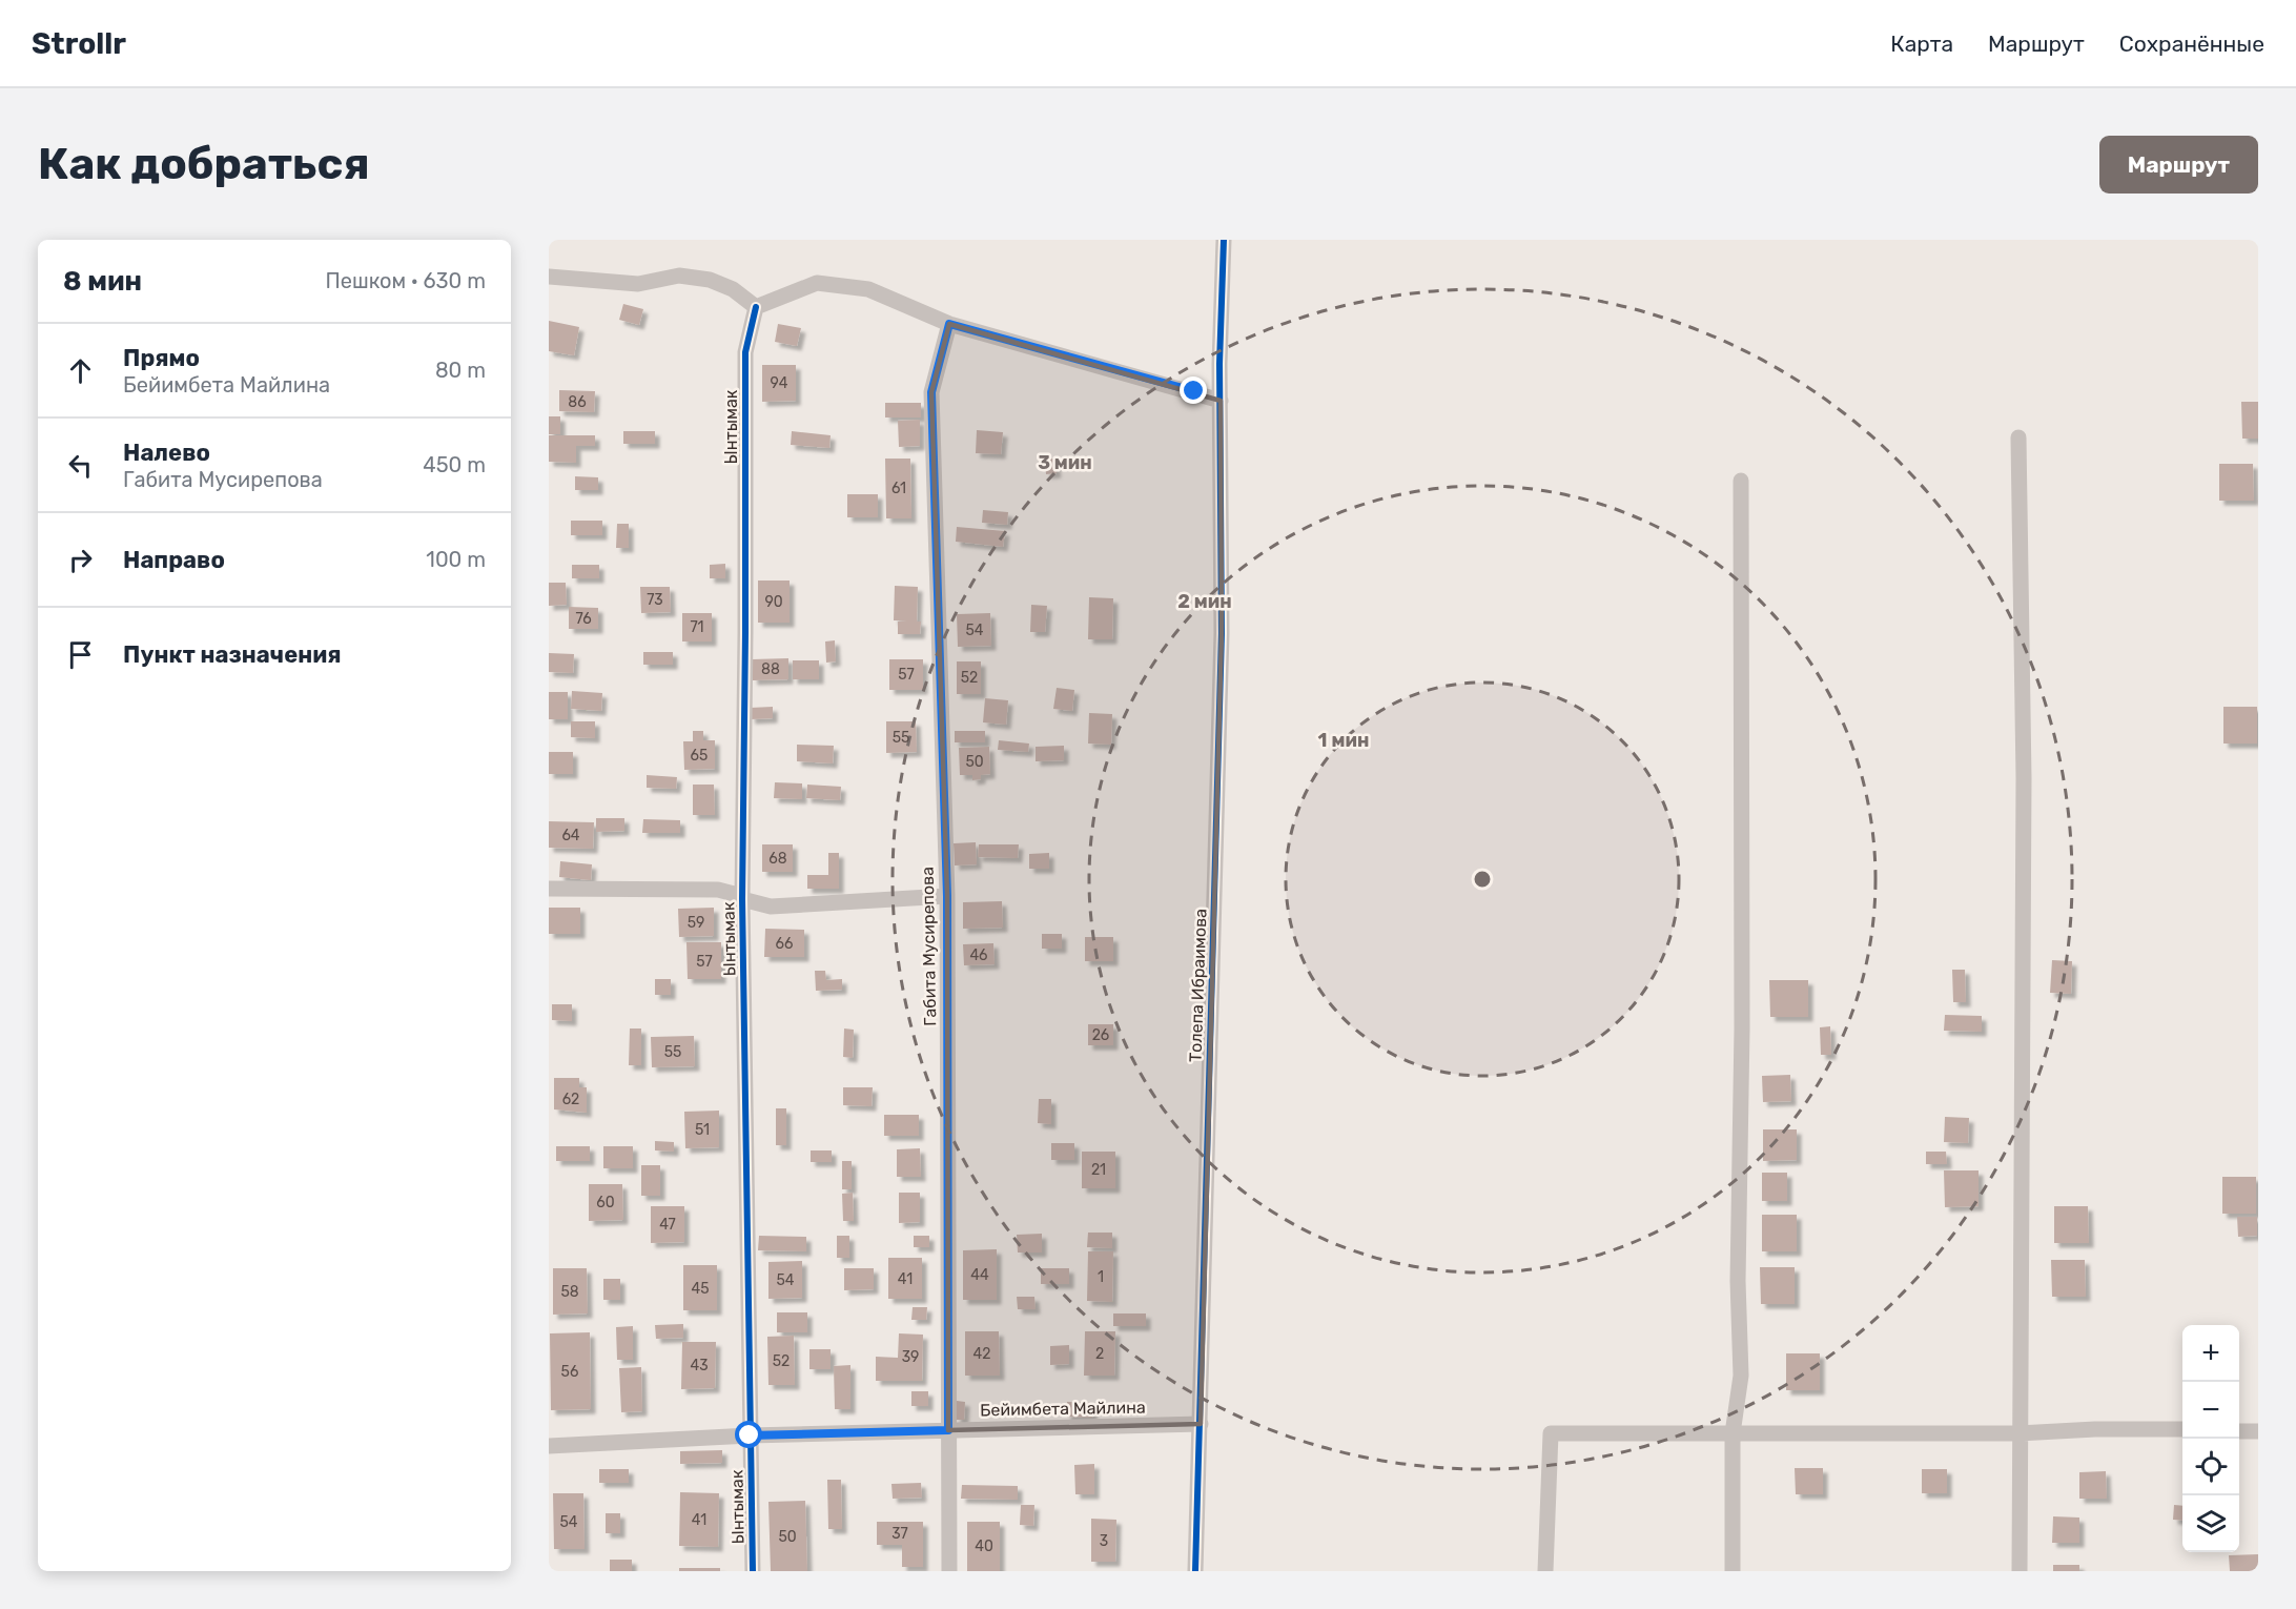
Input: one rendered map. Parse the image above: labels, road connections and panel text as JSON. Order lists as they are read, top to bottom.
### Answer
{
  "streets": {
    "street": [
      "Ынтымак",
      "Габита Мусирепова",
      "Толепа Ибраимова",
      "Бейимбета Майлина"
    ]
  },
  "crossings": [
    ["Ынтымак", "Бейимбета Майлина"],
    ["Габита Мусирепова", "Бейимбета Майлина"],
    ["Толепа Ибраимова", "Бейимбета Майлина"]
  ],
  "house_numbers": [
    "94",
    "86",
    "61",
    "73",
    "90",
    "76",
    "71",
    "54",
    "88",
    "57",
    "52",
    "55",
    "65",
    "50",
    "64",
    "68",
    "59",
    "66",
    "46",
    "57",
    "26",
    "55",
    "62",
    "51",
    "21",
    "60",
    "47",
    "44",
    "1",
    "41",
    "54",
    "45",
    "58",
    "42",
    "2",
    "39",
    "52",
    "43",
    "56",
    "41",
    "54",
    "37",
    "50",
    "3",
    "40"
  ],
  "page": {
    "header": "Strollr",
    "nav": ["Карта", "Маршрут", "Сохранённые"],
    "buttons": "Маршрут",
    "title": "Как добраться",
    "heading": ["8 мин", "Пешком · 630 m"],
    "list": [
      ["Прямо", "Бейимбета Майлина", "80 m"],
      ["Налево", "Габита Мусирепова", "450 m"],
      ["Направо", "100 m"],
      "Пункт назначения"
    ],
    "map_buttons": ["+", "−"]
  },
  "rings": ["3 мин", "2 мин", "1 мин"]
}
